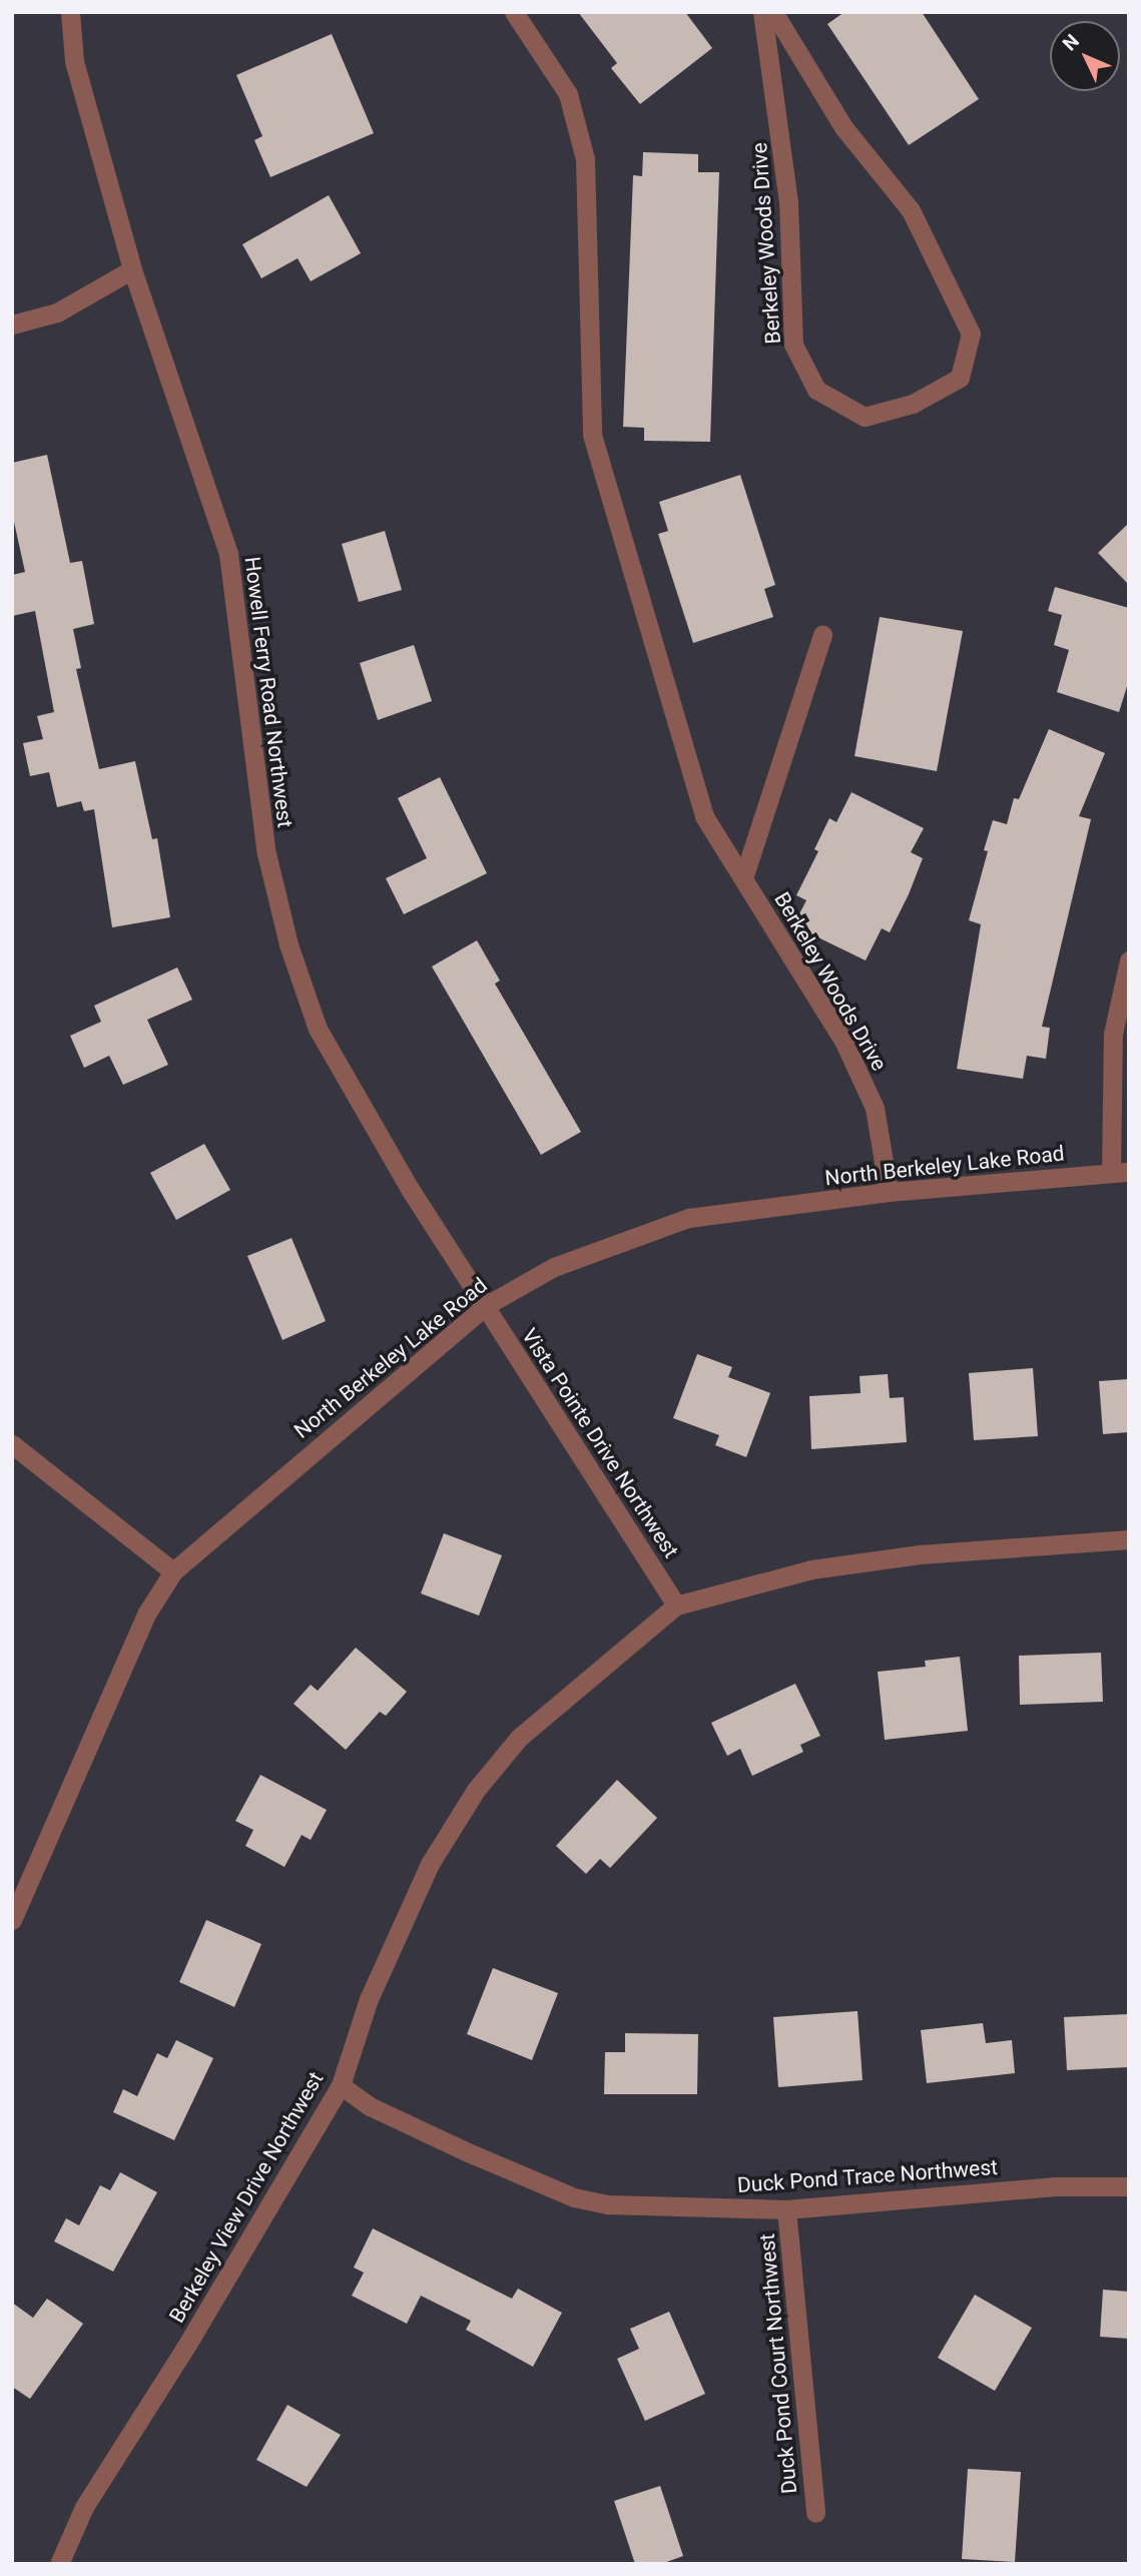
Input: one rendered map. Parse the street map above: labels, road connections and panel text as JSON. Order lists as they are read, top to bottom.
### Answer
{
  "streets": {
    "street": [
      "Berkeley Woods Drive",
      "Howell Ferry Road Northwest",
      "North Berkeley Lake Road",
      "Vista Pointe Drive Northwest",
      "Duck Pond Trace Northwest",
      "Berkeley View Drive Northwest",
      "Duck Pond Court Northwest"
    ]
  },
  "crossings": [
    ["Berkeley Woods Drive", "North Berkeley Lake Road"],
    ["Howell Ferry Road Northwest", "North Berkeley Lake Road"],
    ["Howell Ferry Road Northwest", "Vista Pointe Drive Northwest"],
    ["North Berkeley Lake Road", "Vista Pointe Drive Northwest"],
    ["Vista Pointe Drive Northwest", "Berkeley View Drive Northwest"],
    ["Duck Pond Trace Northwest", "Berkeley View Drive Northwest"],
    ["Duck Pond Trace Northwest", "Duck Pond Court Northwest"]
  ],
  "north": "top left"
}
